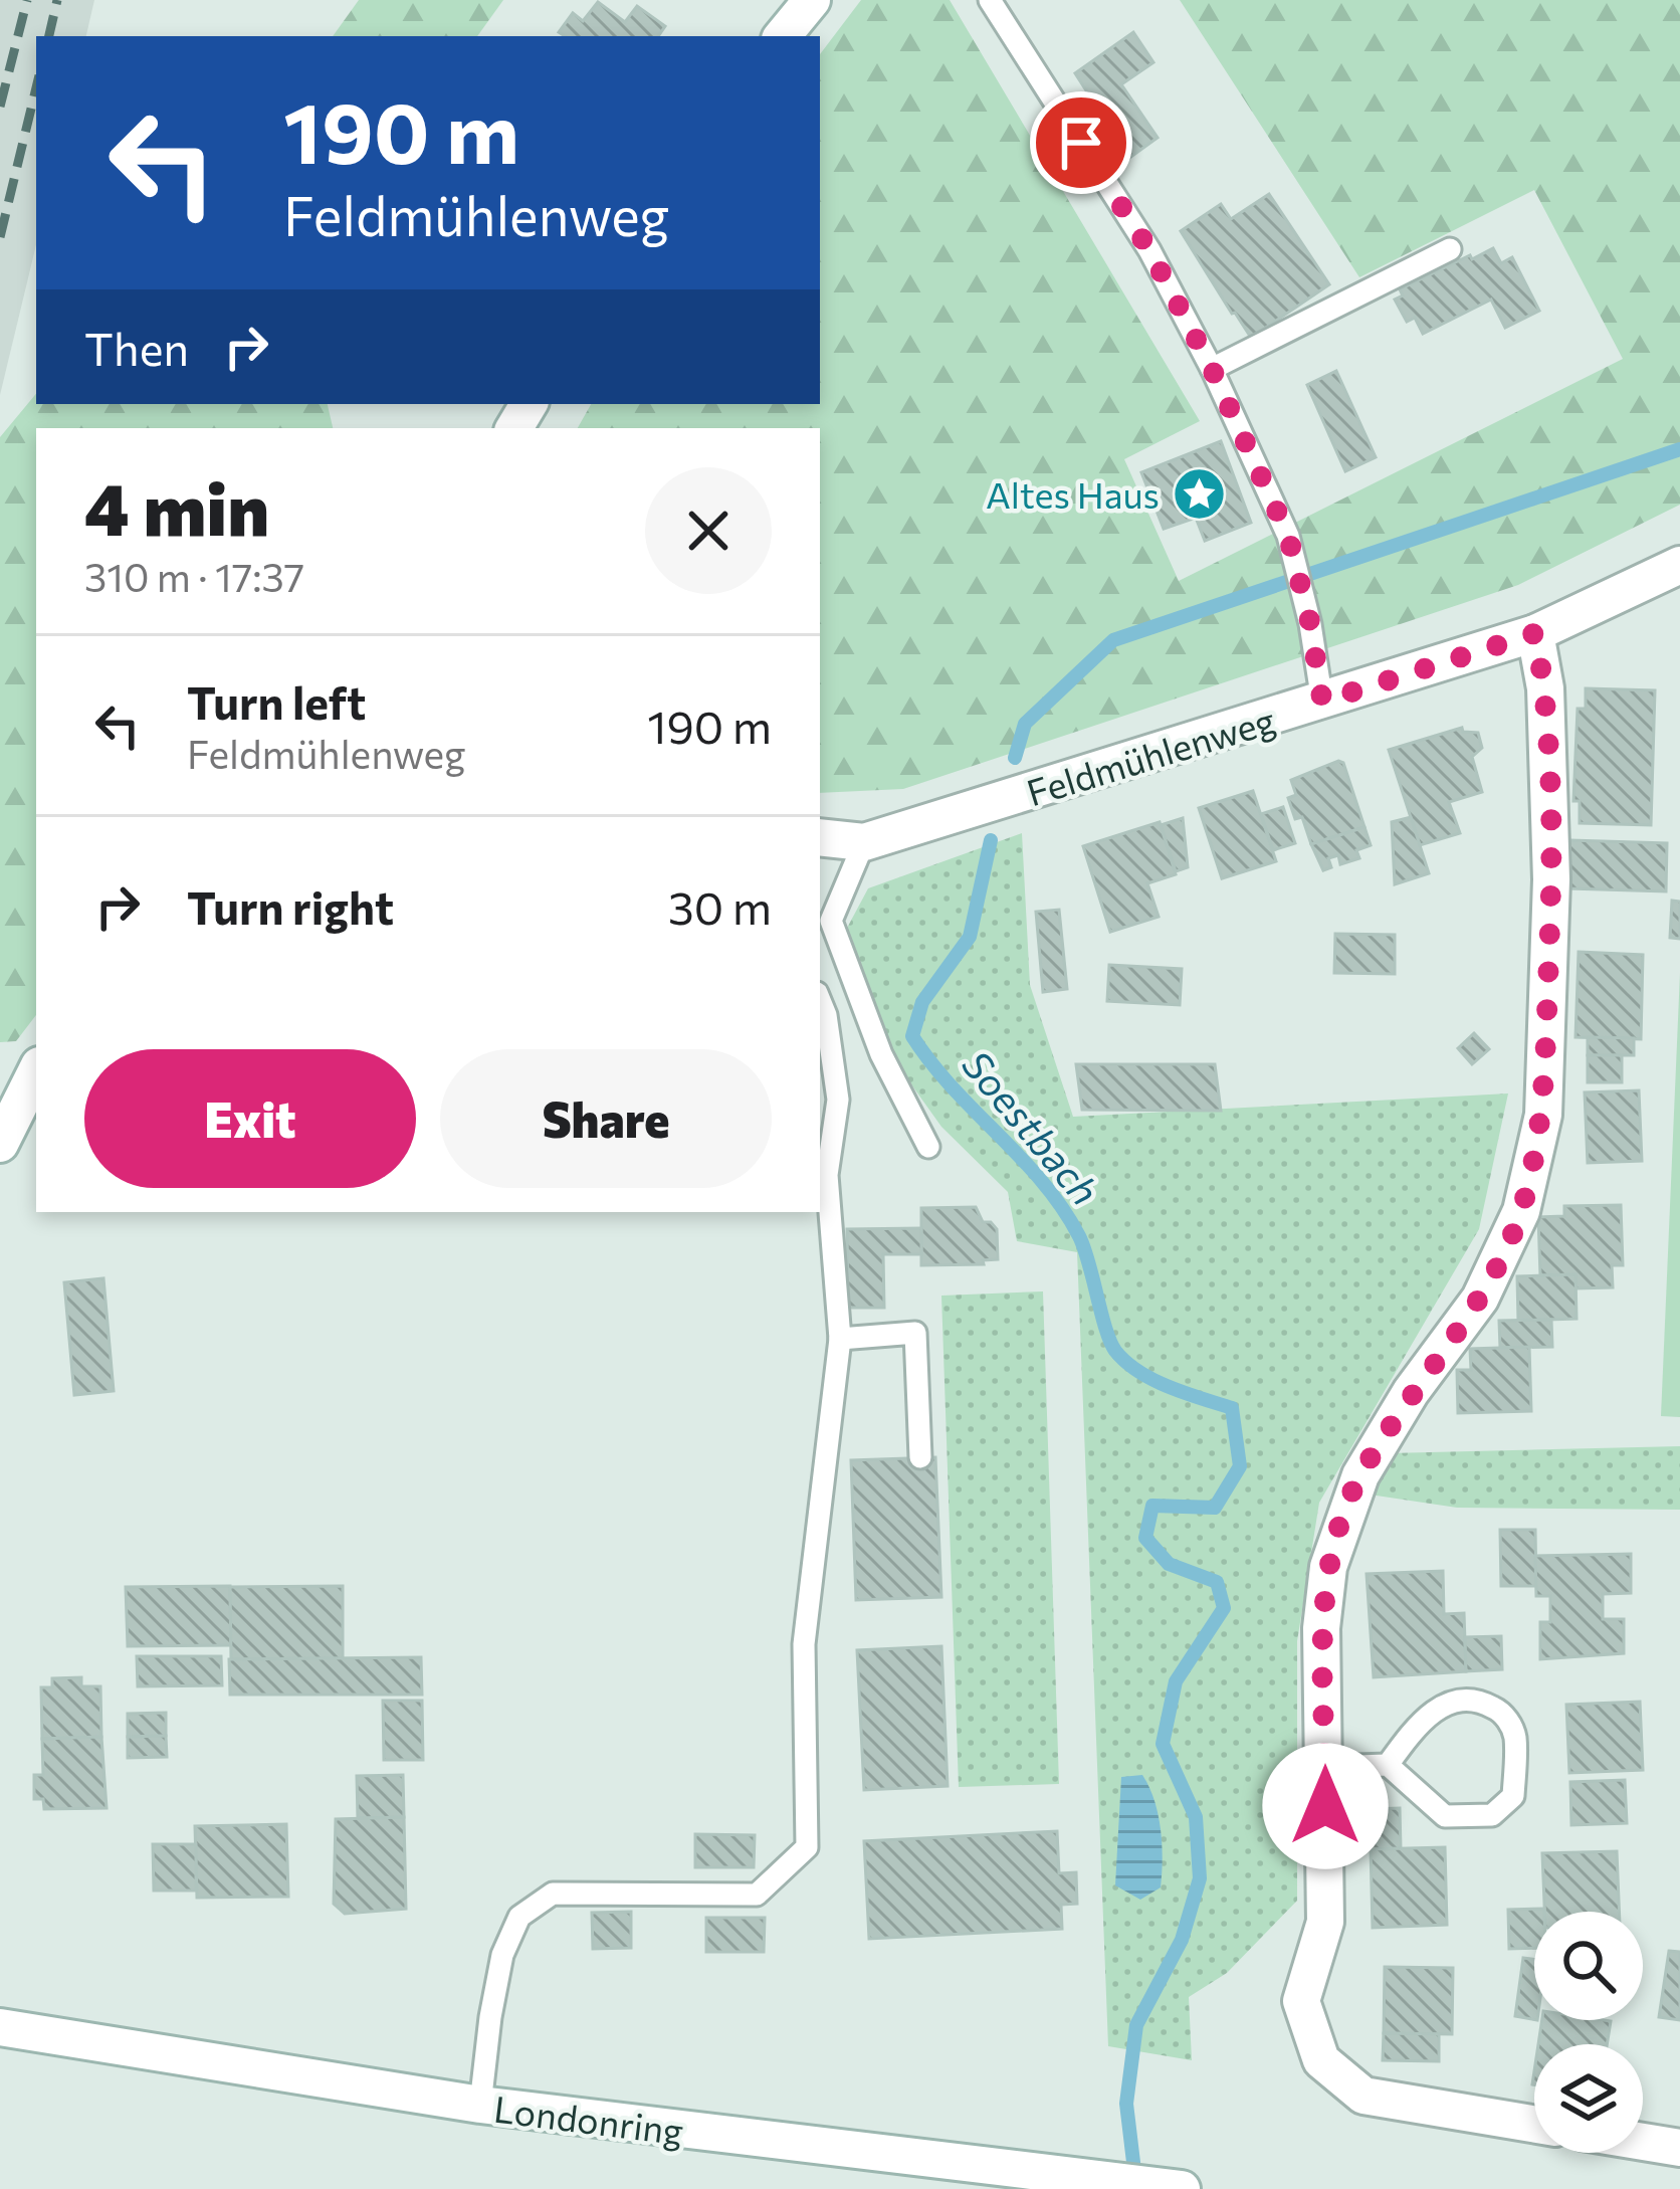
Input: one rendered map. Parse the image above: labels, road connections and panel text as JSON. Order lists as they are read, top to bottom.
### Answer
{
  "streets": {
    "street": ["Feldmühlenweg", "Londonring"]
  },
  "water": ["Soestbach"],
  "places": {
    "place": ["Altes Haus"]
  },
  "page": {
    "turn": ["190 m", "Feldmühlenweg"],
    "then": "Then",
    "heading": ["4 min", "310 m · 17:37"],
    "list": [
      {
        "name": "Turn left",
        "note": "Feldmühlenweg",
        "value": "190 m"
      },
      {
        "name": "Turn right",
        "value": "30 m"
      }
    ],
    "buttons": ["Exit", "Share"]
  }
}
